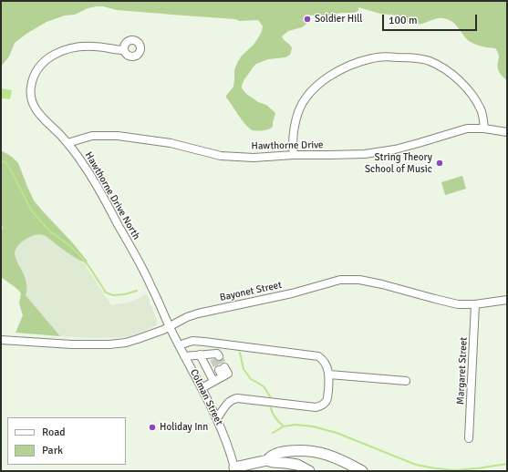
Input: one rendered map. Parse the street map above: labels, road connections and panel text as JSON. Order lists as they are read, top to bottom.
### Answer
{
  "streets": {
    "street": [
      "Hawthorne Drive",
      "Hawthorne Drive North",
      "Bayonet Street",
      "Margaret Street",
      "Colman Street"
    ]
  },
  "crossings": [
    ["Hawthorne Drive", "Hawthorne Drive North"],
    ["Hawthorne Drive North", "Bayonet Street"],
    ["Hawthorne Drive North", "Colman Street"],
    ["Bayonet Street", "Margaret Street"],
    ["Bayonet Street", "Colman Street"]
  ],
  "places": ["Soldier Hill", "String Theory School of Music", "Holiday Inn"],
  "legend": ["Road", "Park"],
  "scale_bar": "100 m"
}
